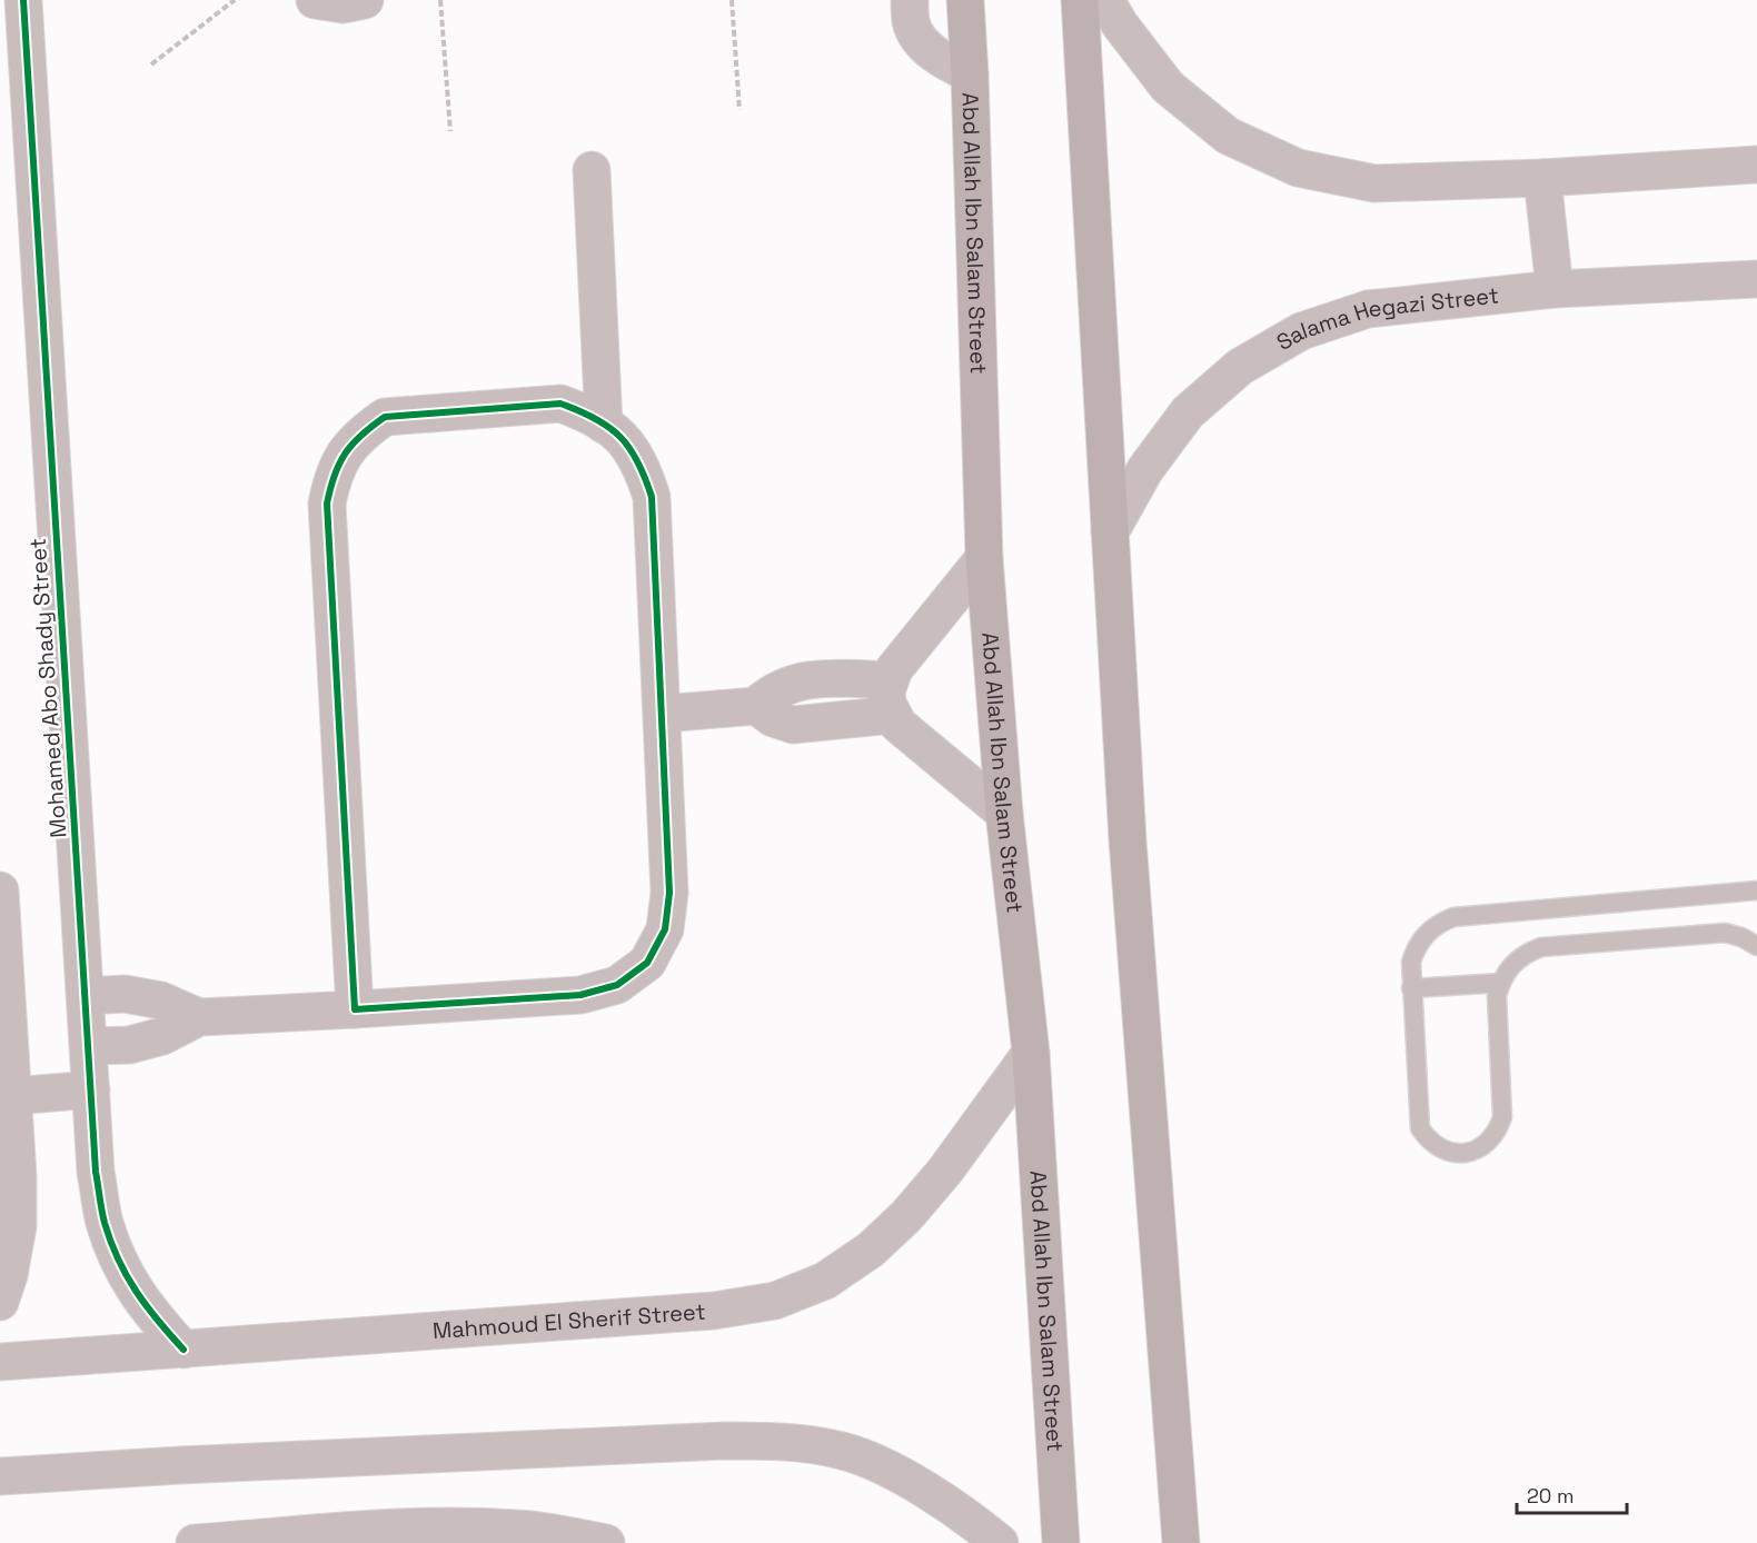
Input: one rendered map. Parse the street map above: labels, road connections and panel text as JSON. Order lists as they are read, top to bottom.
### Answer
{
  "streets": {
    "main road": ["Abd Allah Ibn Salam Street"],
    "street": ["Salama Hegazi Street", "Mohamed Abo Shady Street", "Mahmoud El Sherif Street"]
  },
  "crossings": [
    ["Abd Allah Ibn Salam Street", "Mahmoud El Sherif Street"],
    ["Mohamed Abo Shady Street", "Mahmoud El Sherif Street"]
  ],
  "scale_bar": "20 m"
}
